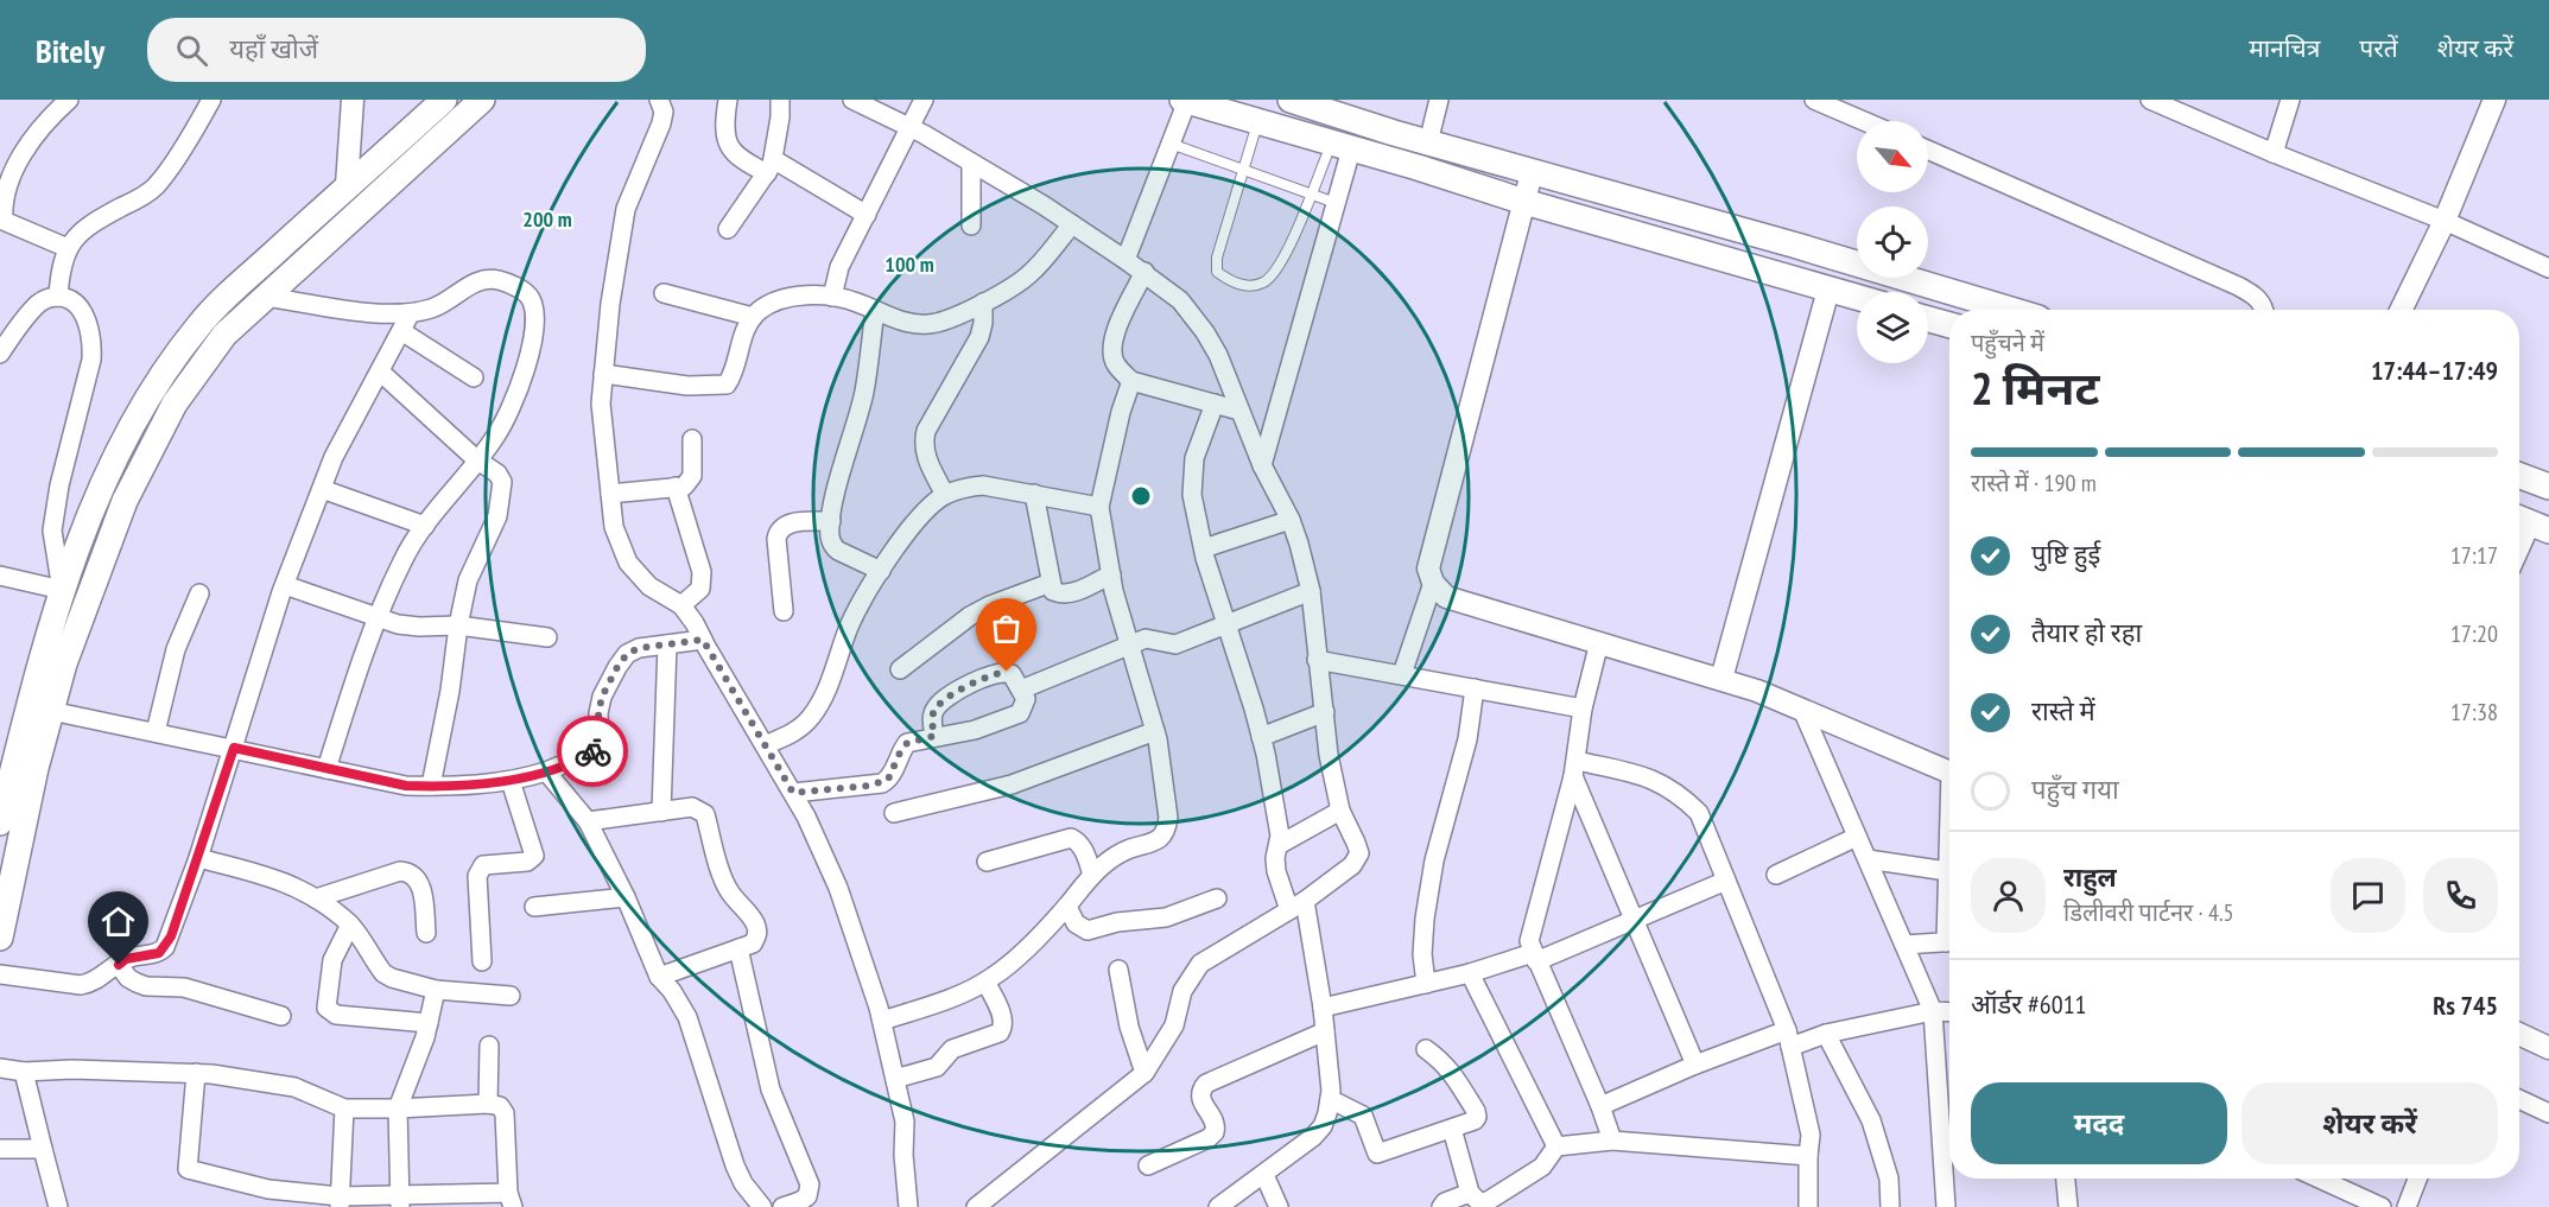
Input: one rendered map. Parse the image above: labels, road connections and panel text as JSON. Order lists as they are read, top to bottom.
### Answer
{
  "north": "bottom right",
  "page": {
    "header": "Bitely",
    "search": "यहाँ खोजें",
    "nav": ["मानचित्र", "परतें", "शेयर करें"],
    "heading": ["2 मिनट", "पहुँचने में", "17:44–17:49"],
    "panel": [
      "राहुल",
      "डिलीवरी पार्टनर · 4.5",
      "ऑर्डर #6011",
      "Rs 745"
    ],
    "bar": "रास्ते में · 190 m",
    "list": [
      ["पुष्टि हुई", "17:17"],
      ["तैयार हो रहा", "17:20"],
      ["रास्ते में", "17:38"],
      "पहुँच गया"
    ],
    "buttons": ["मदद", "शेयर करें"]
  },
  "rings": ["200 m", "100 m"]
}
